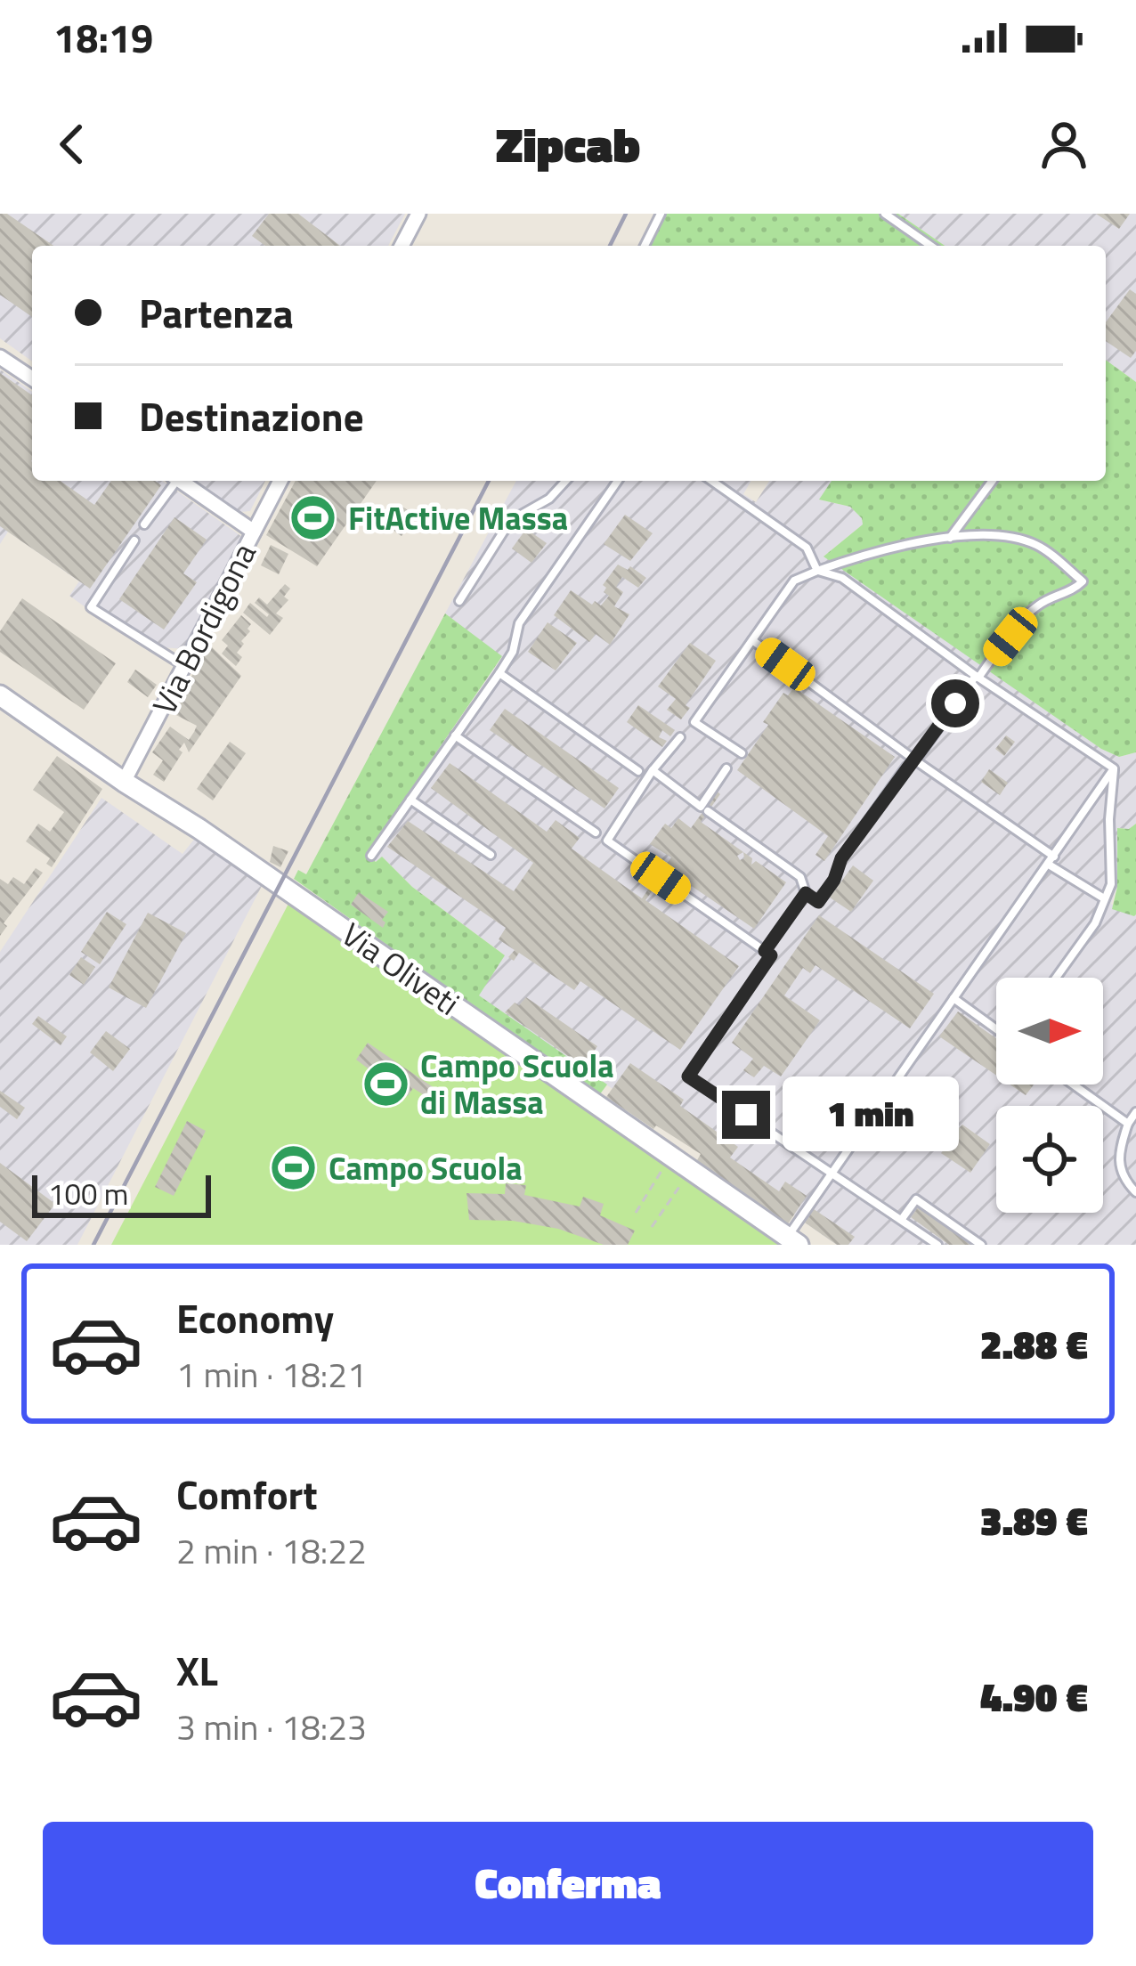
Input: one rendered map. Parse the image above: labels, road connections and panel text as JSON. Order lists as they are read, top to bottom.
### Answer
{
  "streets": {
    "main road": ["Via Oliveti"],
    "street": ["Via Bordigona"]
  },
  "crossings": [
    ["Via Bordigona", "Via Oliveti"]
  ],
  "places": {
    "sports": ["FitActive Massa", "Campo Scuola di Massa", "Campo Scuola"]
  },
  "scale_bar": "100 m",
  "north": "right",
  "page": {
    "status": "18:19",
    "header": "Zipcab",
    "banner": ["Partenza", "Destinazione"],
    "bubble": "1 min",
    "scale": "100 m",
    "list": [
      {
        "name": "Economy",
        "note": "1 min · 18:21",
        "value": "2.88 €"
      },
      {
        "name": "Comfort",
        "note": "2 min · 18:22",
        "value": "3.89 €"
      },
      {
        "name": "XL",
        "note": "3 min · 18:23",
        "value": "4.90 €"
      }
    ],
    "buttons": "Conferma"
  }
}
